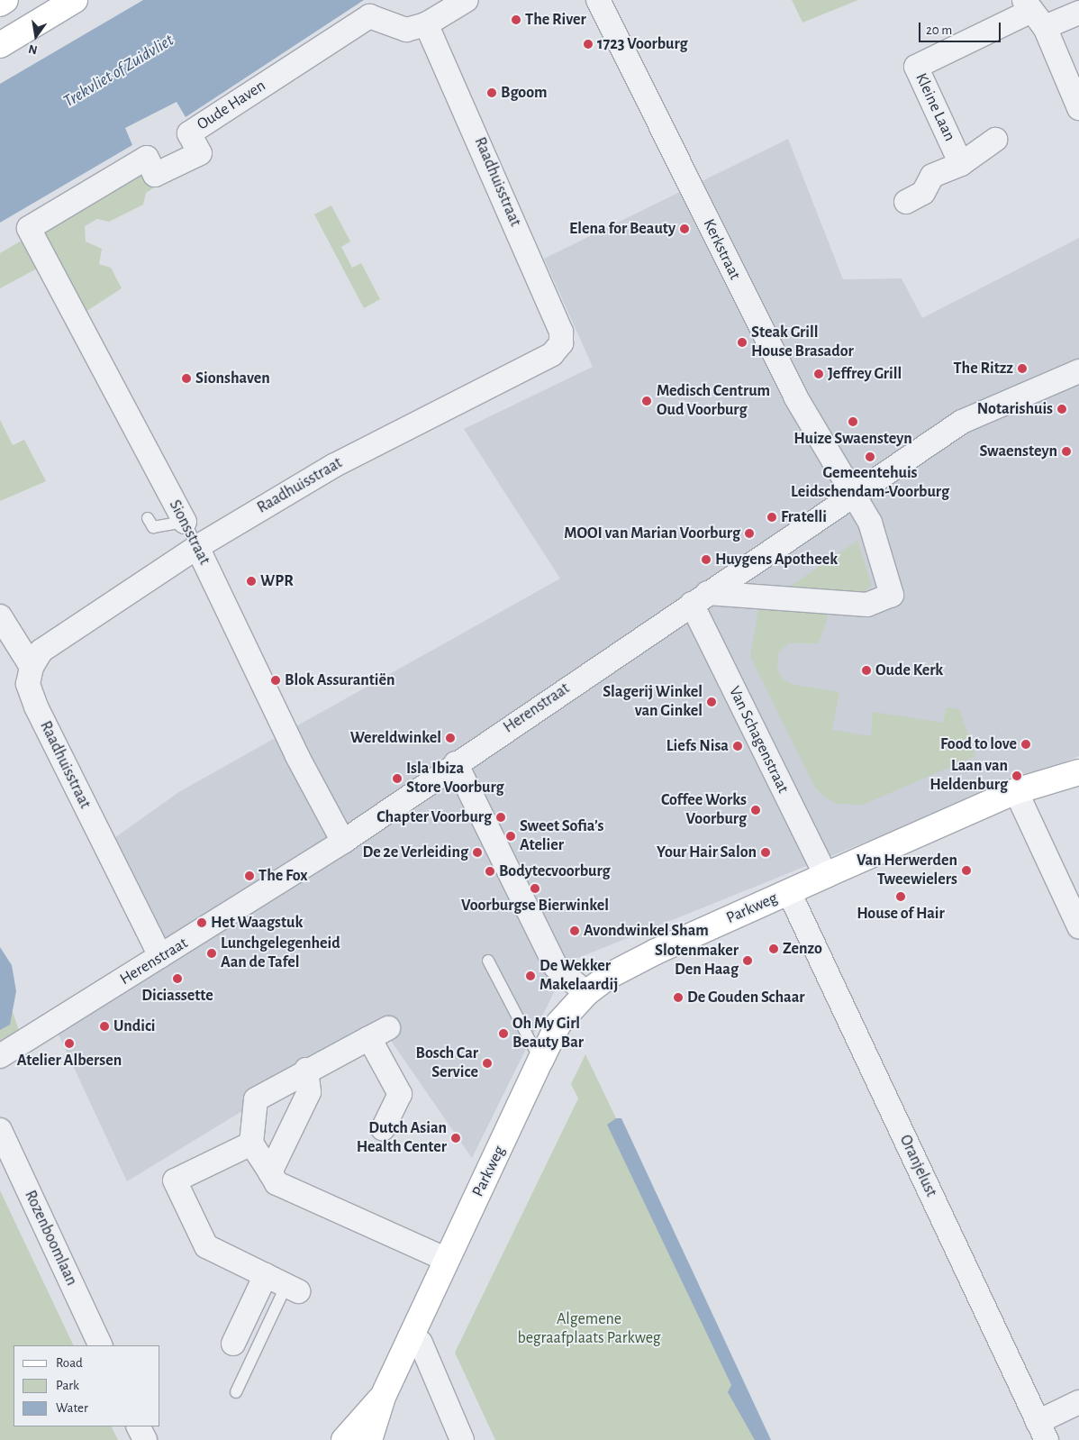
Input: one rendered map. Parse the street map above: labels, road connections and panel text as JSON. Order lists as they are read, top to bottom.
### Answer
{
  "streets": {
    "street": [
      "Oude Haven",
      "Kleine Laan",
      "Raadhuisstraat",
      "Kerkstraat",
      "Sionsstraat",
      "Herenstraat",
      "Van Schagenstraat",
      "Parkweg",
      "Oranjelust",
      "Rozenboomlaan"
    ]
  },
  "crossings": [
    ["Oude Haven", "Raadhuisstraat"],
    ["Oude Haven", "Sionsstraat"],
    ["Raadhuisstraat", "Sionsstraat"],
    ["Raadhuisstraat", "Herenstraat"],
    ["Kerkstraat", "Herenstraat"],
    ["Kerkstraat", "Van Schagenstraat"],
    ["Sionsstraat", "Herenstraat"],
    ["Herenstraat", "Van Schagenstraat"],
    ["Van Schagenstraat", "Parkweg"],
    ["Parkweg", "Oranjelust"]
  ],
  "water": ["Trekvliet of Zuidvliet"],
  "parks": ["Algemene begraafplaats Parkweg"],
  "places": [
    "The River",
    "1723 Voorburg",
    "Bgoom",
    "Elena for Beauty",
    "Steak Grill House Brasador",
    "The Ritzz",
    "Jeffrey Grill",
    "Sionshaven",
    "Medisch Centrum Oud Voorburg",
    "Notarishuis",
    "Huize Swaensteyn",
    "Swaensteyn",
    "Gemeentehuis Leidschendam-Voorburg",
    "Fratelli",
    "MOOI van Marian Voorburg",
    "Huygens Apotheek",
    "WPR",
    "Oude Kerk",
    "Blok Assurantiën",
    "Slagerij Winkel van Ginkel",
    "Wereldwinkel",
    "Food to love",
    "Liefs Nisa",
    "Laan van Heldenburg",
    "Isla Ibiza Store Voorburg",
    "Coffee Works Voorburg",
    "Chapter Voorburg",
    "Sweet Sofia’s Atelier",
    "De 2e Verleiding",
    "Your Hair Salon",
    "Van Herwerden Tweewielers",
    "Bodytecvoorburg",
    "The Fox",
    "Voorburgse Bierwinkel",
    "House of Hair",
    "Het Waagstuk",
    "Avondwinkel Sham",
    "Zenzo",
    "Lunchgelegenheid Aan de Tafel",
    "Slotenmaker Den Haag",
    "De Wekker Makelaardij",
    "Diciassette",
    "De Gouden Schaar",
    "Undici",
    "Oh My Girl Beauty Bar",
    "Atelier Albersen",
    "Bosch Car Service",
    "Dutch Asian Health Center"
  ],
  "legend": ["Road", "Park", "Water"],
  "scale_bar": "20 m",
  "north": "bottom"
}
